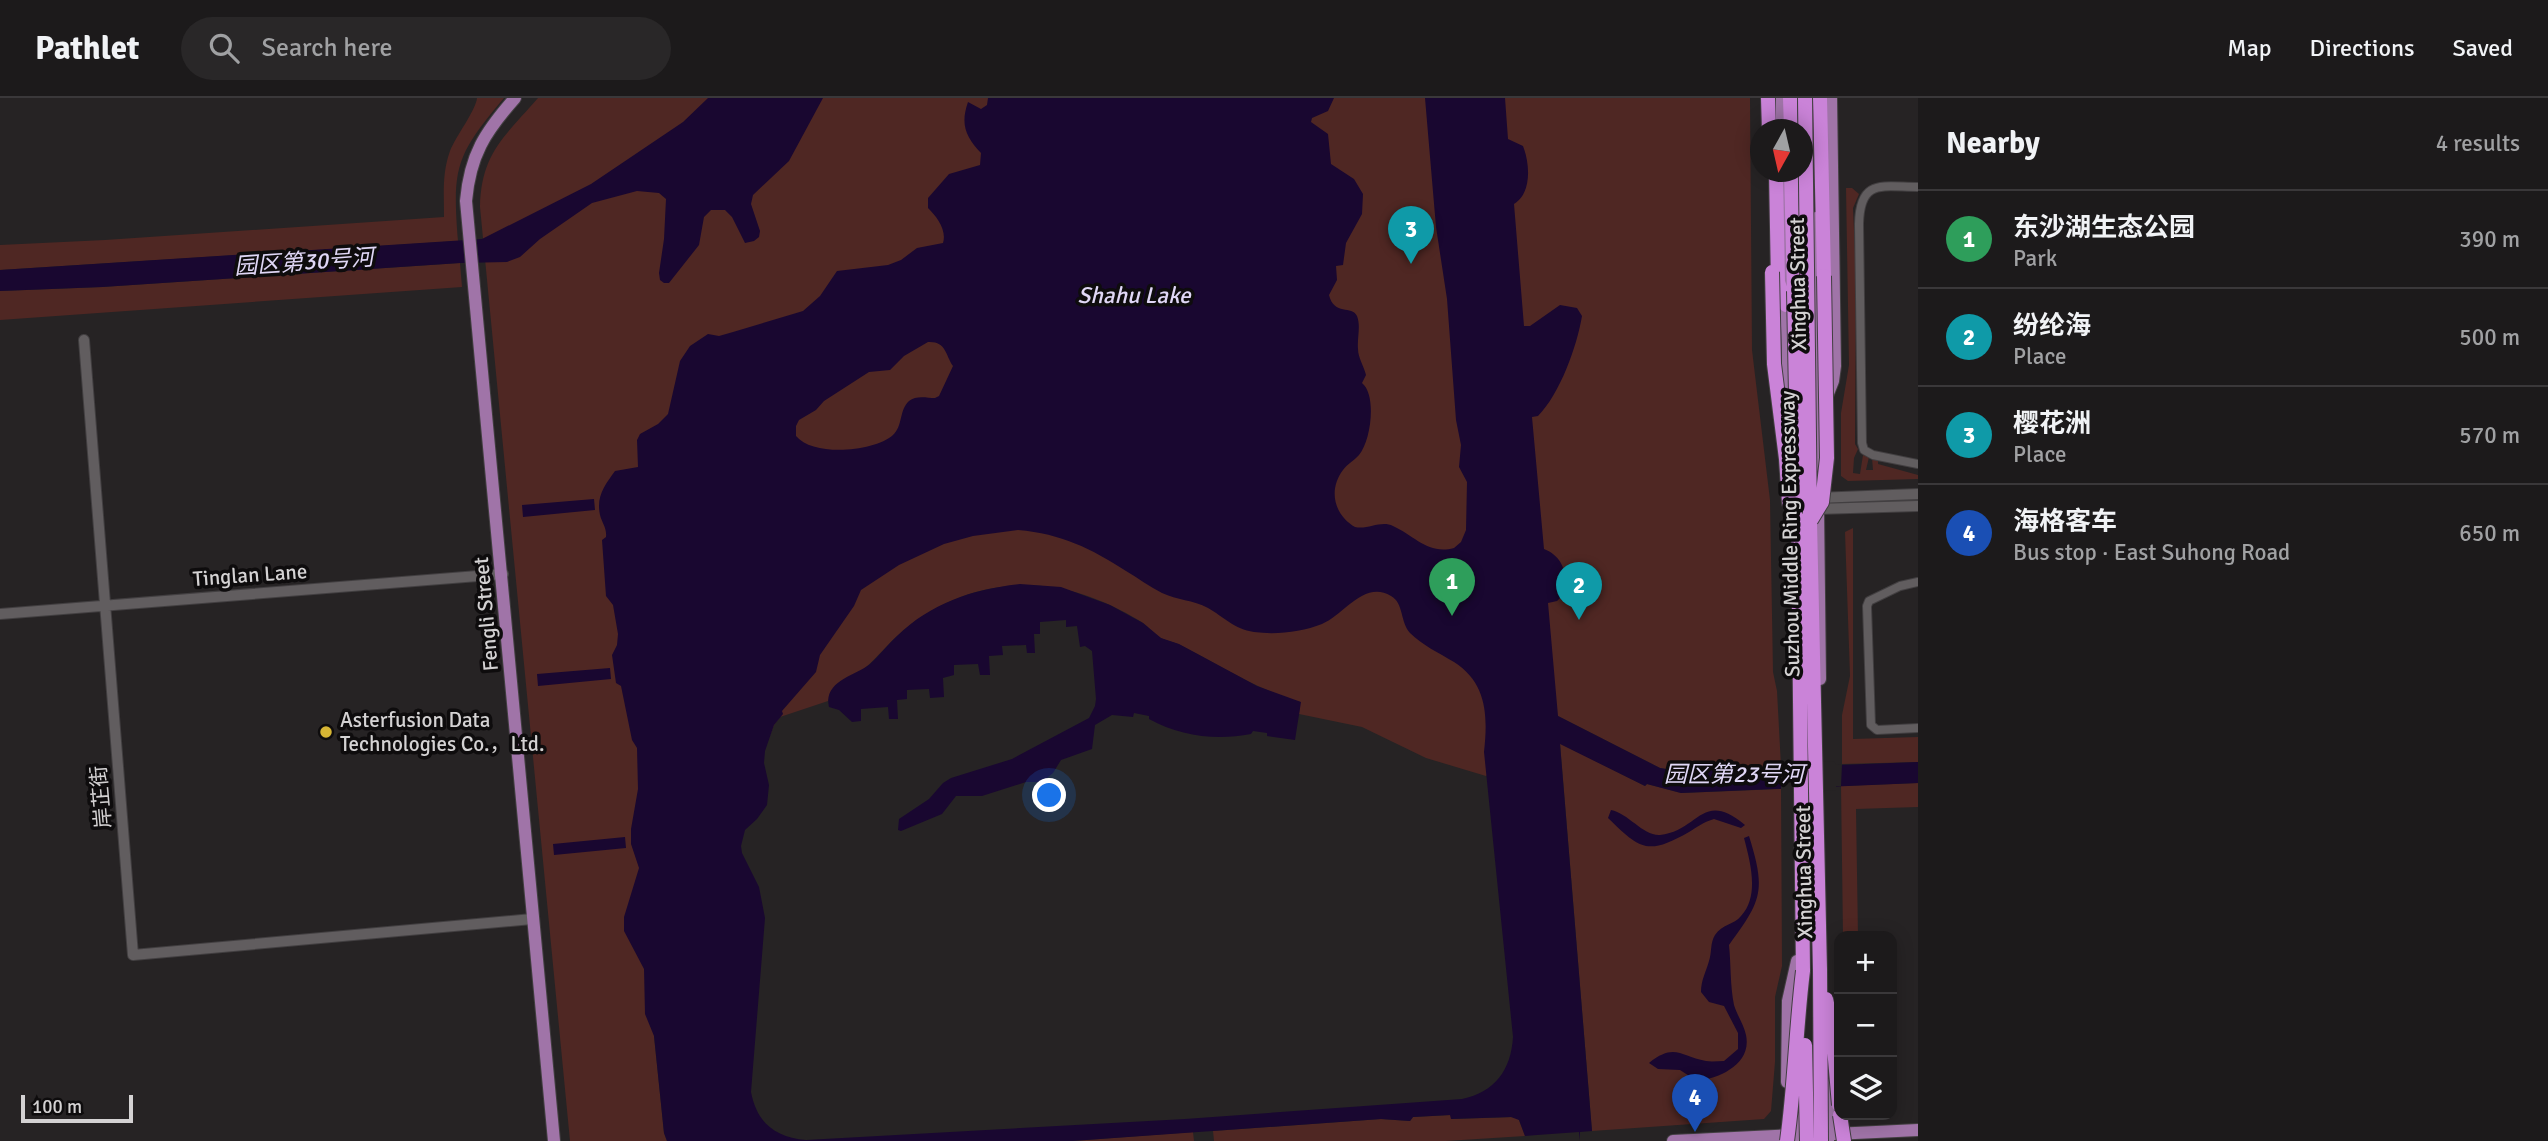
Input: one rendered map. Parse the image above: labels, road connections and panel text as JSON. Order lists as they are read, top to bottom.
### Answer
{
  "streets": {
    "highway": ["Suzhou Middle Ring Expressway"],
    "main road": ["Xinghua Street", "Fengli Street"],
    "street": ["Tinglan Lane", "岸芷街"]
  },
  "crossings": [
    ["Xinghua Street", "Suzhou Middle Ring Expressway"],
    ["Tinglan Lane", "Fengli Street"],
    ["Tinglan Lane", "岸芷街"],
    ["Fengli Street", "岸芷街"]
  ],
  "water": ["园区第30号河", "Shahu Lake", "园区第23号河"],
  "places": ["Asterfusion Data Technologies Co.，Ltd."],
  "scale_bar": "100 m",
  "north": "bottom",
  "page": {
    "header": "Pathlet",
    "search": "Search here",
    "nav": ["Map", "Directions", "Saved"],
    "heading": ["Nearby", "4 results"],
    "list": [
      {
        "mark": "1",
        "name": "东沙湖生态公园",
        "note": "Park",
        "value": "390 m"
      },
      {
        "mark": "2",
        "name": "纷纶海",
        "note": "Place",
        "value": "500 m"
      },
      {
        "mark": "3",
        "name": "樱花洲",
        "note": "Place",
        "value": "570 m"
      },
      {
        "mark": "4",
        "name": "海格客车",
        "note": "Bus stop · East Suhong Road",
        "value": "650 m"
      }
    ],
    "pins": [
      "3",
      "1",
      "2",
      "4"
    ],
    "map_buttons": ["+", "−"],
    "scale": "100 m"
  }
}
